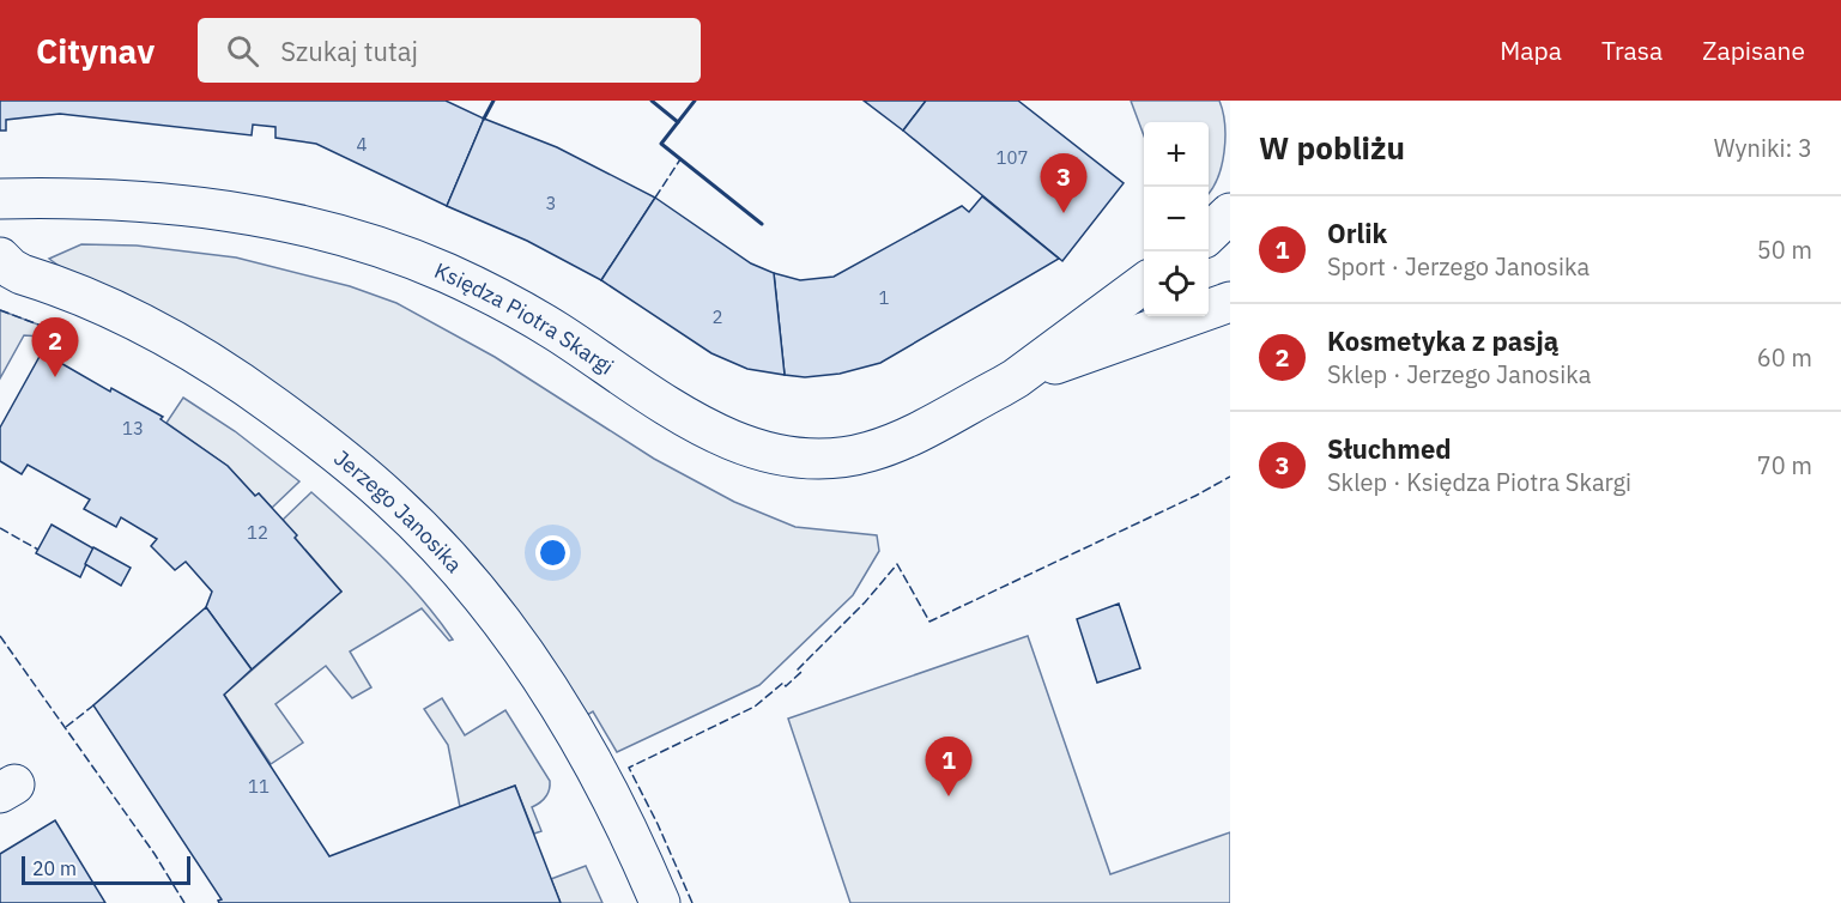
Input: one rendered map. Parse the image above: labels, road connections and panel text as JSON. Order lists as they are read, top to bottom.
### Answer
{
  "streets": {
    "street": ["Księdza Piotra Skargi", "Jerzego Janosika"]
  },
  "house_numbers": [
    "4",
    "107",
    "3",
    "1",
    "2",
    "13",
    "12",
    "11"
  ],
  "scale_bar": "20 m",
  "page": {
    "header": "Citynav",
    "search": "Szukaj tutaj",
    "nav": ["Mapa", "Trasa", "Zapisane"],
    "heading": ["W pobliżu", "Wyniki: 3"],
    "map_buttons": ["+", "−"],
    "pins": ["3", "2", "1"],
    "list": [
      {
        "mark": "1",
        "name": "Orlik",
        "note": "Sport · Jerzego Janosika",
        "value": "50 m"
      },
      {
        "mark": "2",
        "name": "Kosmetyka z pasją",
        "note": "Sklep · Jerzego Janosika",
        "value": "60 m"
      },
      {
        "mark": "3",
        "name": "Słuchmed",
        "note": "Sklep · Księdza Piotra Skargi",
        "value": "70 m"
      }
    ],
    "scale": "20 m"
  }
}
